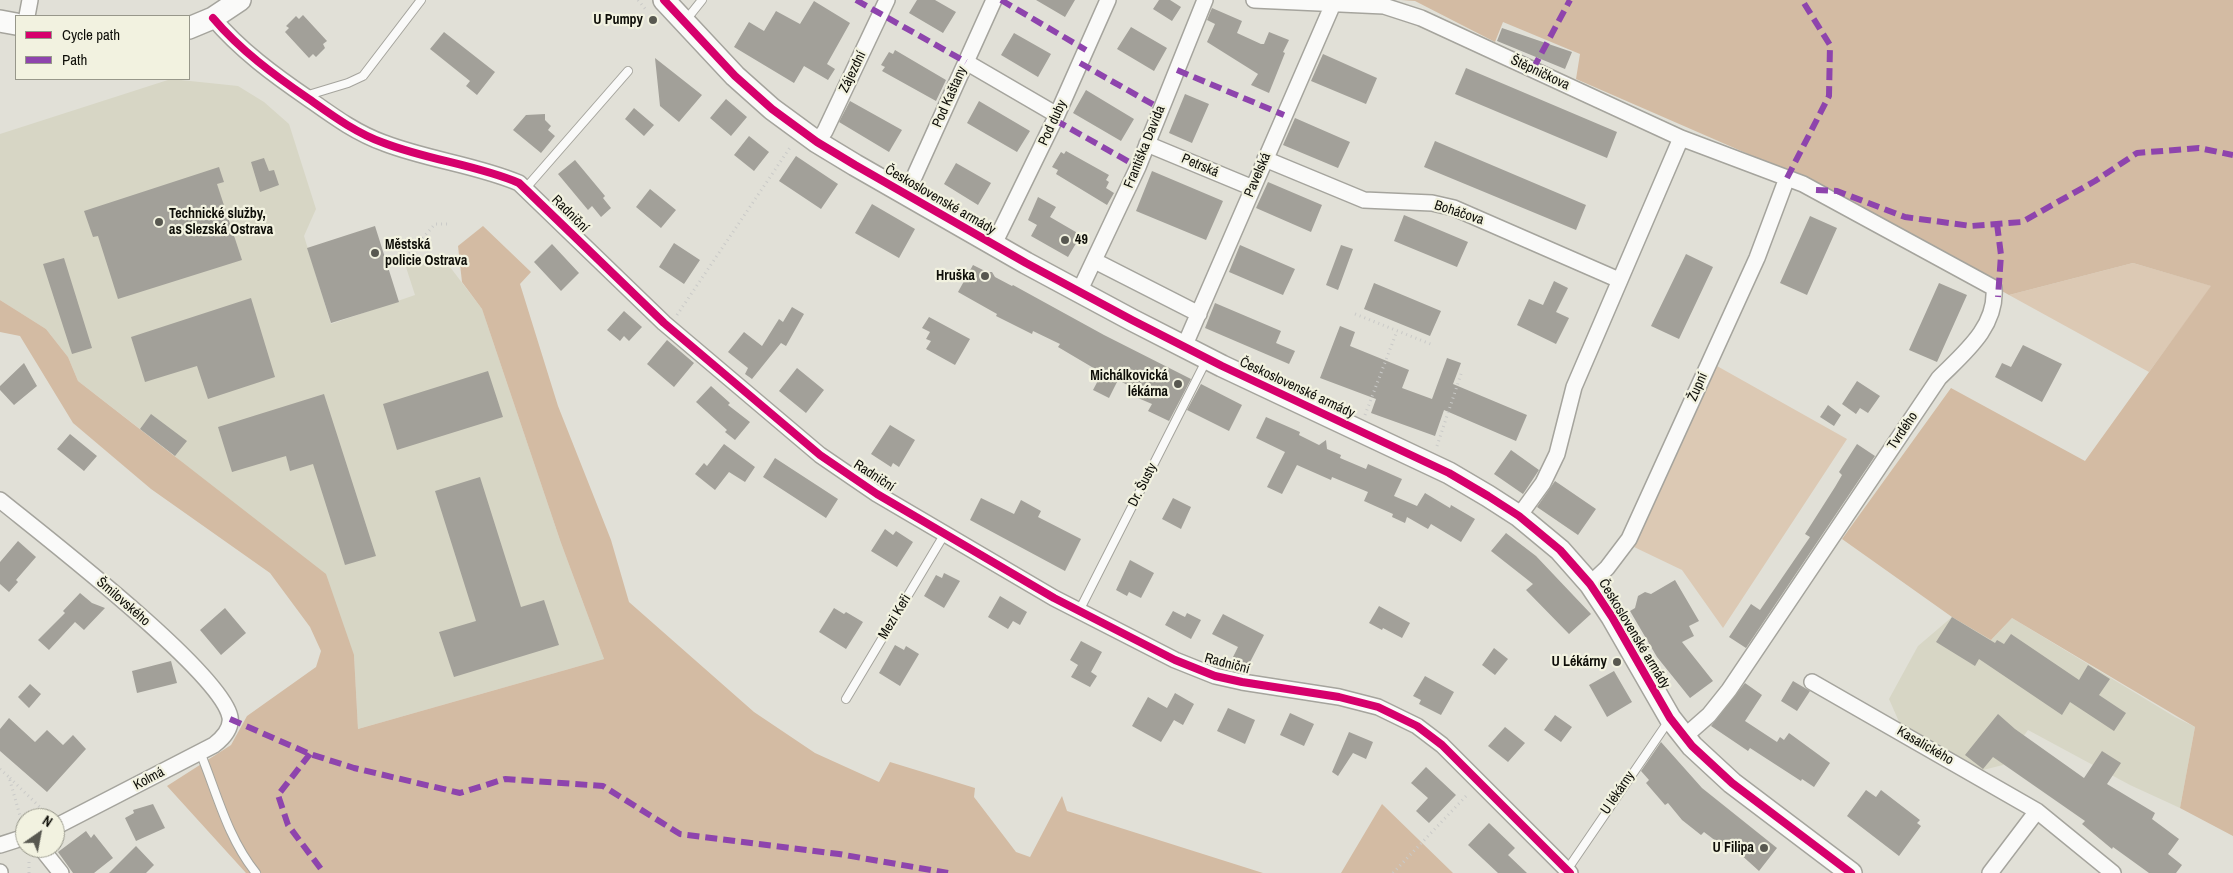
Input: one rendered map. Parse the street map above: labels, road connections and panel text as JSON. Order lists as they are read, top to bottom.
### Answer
{
  "streets": {
    "street": [
      "Zájezdní",
      "Štěpničkova",
      "Pod Kaštany",
      "Pod duby",
      "Františka Davida",
      "Petrská",
      "Pavelská",
      "Československé armády",
      "Boháčova",
      "Radniční",
      "Župní",
      "Tvrdého",
      "Šmilovského",
      "Kasalického",
      "Kolmá"
    ],
    "lane": ["Dr. Šusty", "Mezi Keři", "U lékárny"]
  },
  "crossings": [
    ["Zájezdní", "Československé armády"],
    ["Štěpničkova", "Pavelská"],
    ["Štěpničkova", "Župní"],
    ["Štěpničkova", "Tvrdého"],
    ["Pod Kaštany", "Československé armády"],
    ["Pod duby", "Československé armády"],
    ["Františka Davida", "Petrská"],
    ["Františka Davida", "Československé armády"],
    ["Petrská", "Pavelská"],
    ["Pavelská", "Československé armády"],
    ["Pavelská", "Boháčova"],
    ["Československé armády", "Župní"],
    ["Československé armády", "Tvrdého"],
    ["Československé armády", "Dr. Šusty"],
    ["Československé armády", "U lékárny"],
    ["Radniční", "Dr. Šusty"],
    ["Radniční", "Mezi Keři"],
    ["Radniční", "U lékárny"],
    ["Šmilovského", "Kolmá"]
  ],
  "places": [
    "U Pumpy",
    "Technické služby, as Slezská Ostrava",
    "49",
    "Městská policie Ostrava",
    "Hruška",
    "Michálkovická lékárna",
    "U Lékárny",
    "U Filipa"
  ],
  "legend": ["Cycle path", "Path"],
  "north": "top right"
}
